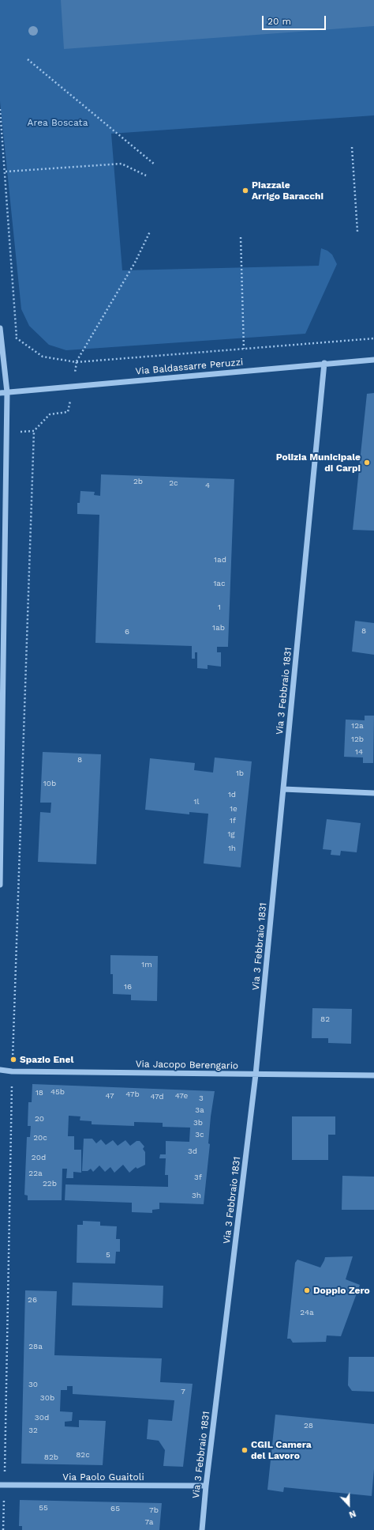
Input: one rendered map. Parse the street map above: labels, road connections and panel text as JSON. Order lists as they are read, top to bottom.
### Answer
{
  "streets": {
    "street": [
      "Via Baldassarre Peruzzi",
      "Via 3 Febbraio 1831",
      "Via Jacopo Berengario",
      "Via Paolo Guaitoli"
    ]
  },
  "crossings": [
    ["Via Baldassarre Peruzzi", "Via 3 Febbraio 1831"],
    ["Via 3 Febbraio 1831", "Via Jacopo Berengario"],
    ["Via 3 Febbraio 1831", "Via Paolo Guaitoli"]
  ],
  "parks": ["Area Boscata"],
  "places": [
    "Piazzale Arrigo Baracchi",
    "Polizia Municipale di Carpi",
    "Spazio Enel",
    "Doppio Zero",
    "CGIL Camera del Lavoro"
  ],
  "house_numbers": [
    "2b",
    "2c",
    "4",
    "1ad",
    "1ac",
    "1",
    "1ab",
    "8",
    "6",
    "12a",
    "12b",
    "14",
    "8",
    "1b",
    "10b",
    "1d",
    "1l",
    "1e",
    "1f",
    "1g",
    "1h",
    "1m",
    "16",
    "82",
    "45b",
    "18",
    "47b",
    "47",
    "47e",
    "47d",
    "3",
    "3a",
    "20",
    "3b",
    "3c",
    "20c",
    "3d",
    "20d",
    "22a",
    "3f",
    "22b",
    "3h",
    "5",
    "26",
    "24a",
    "28a",
    "30",
    "7",
    "30b",
    "30d",
    "28",
    "32",
    "82c",
    "82b",
    "55",
    "65",
    "7b",
    "7a"
  ],
  "scale_bar": "20 m",
  "north": "bottom"
}
